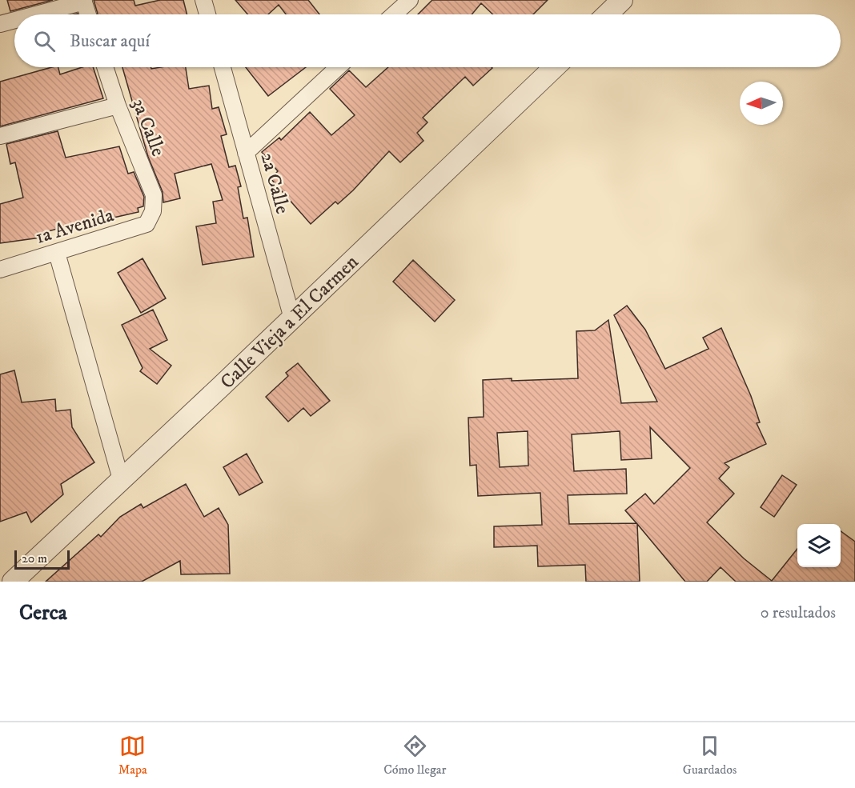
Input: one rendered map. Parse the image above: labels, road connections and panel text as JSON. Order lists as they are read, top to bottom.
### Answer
{
  "streets": {
    "street": [
      "3a Calle",
      "2a Calle",
      "1a Avenida",
      "Calle Vieja a El Carmen"
    ]
  },
  "crossings": [
    ["3a Calle", "1a Avenida"],
    ["2a Calle", "Calle Vieja a El Carmen"]
  ],
  "scale_bar": "20 m",
  "north": "left",
  "page": {
    "search": "Buscar aquí",
    "scale": "20 m",
    "heading": ["Cerca", "0 resultados"],
    "nav": ["Mapa", "Cómo llegar", "Guardados"]
  }
}
